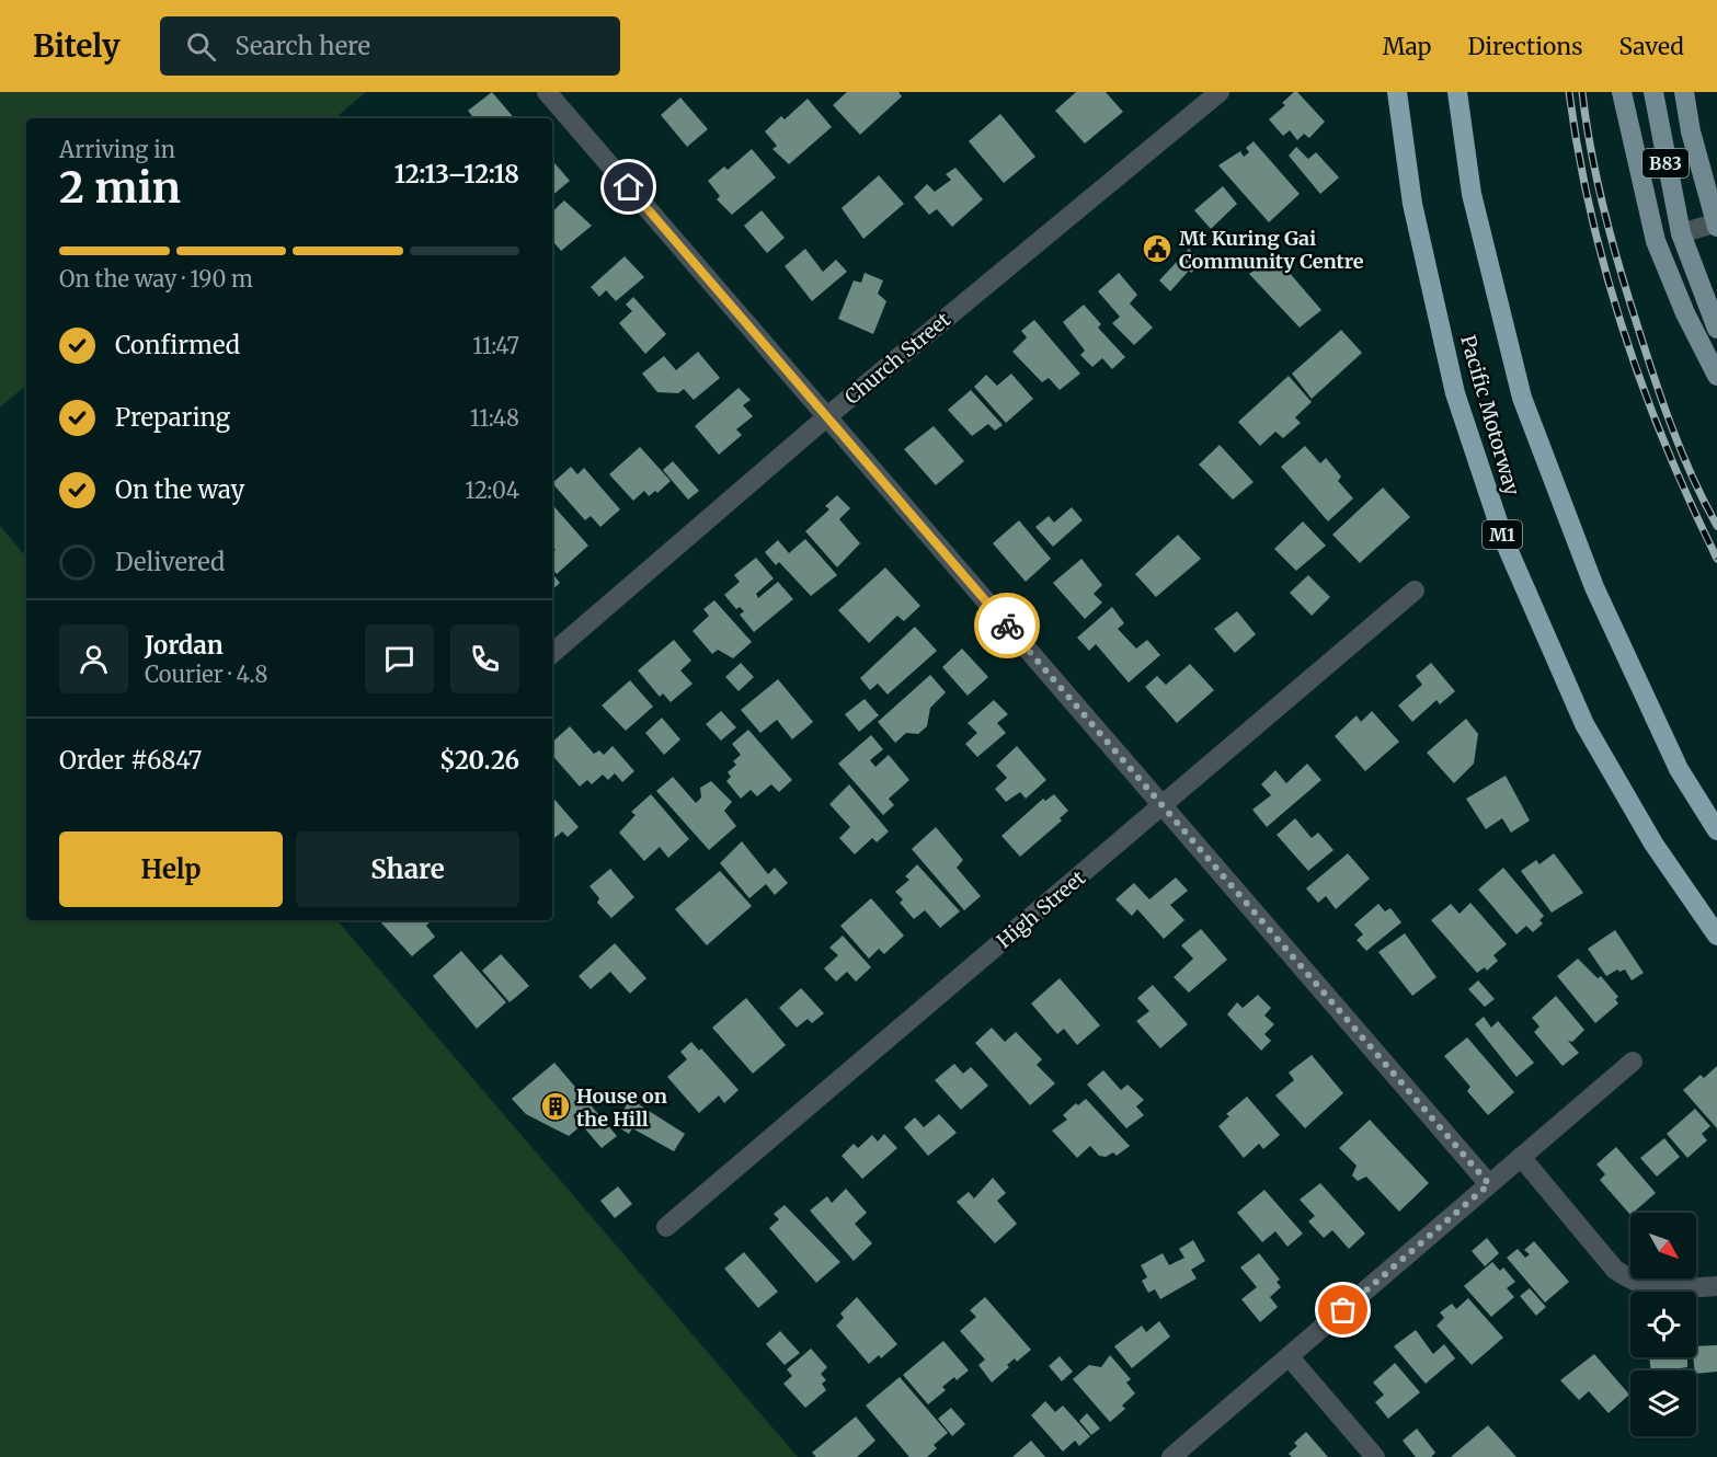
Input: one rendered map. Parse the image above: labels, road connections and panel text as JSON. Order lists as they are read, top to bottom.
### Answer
{
  "streets": {
    "highway": ["Pacific Motorway", "M1"],
    "main road": ["B83"],
    "street": ["Church Street", "High Street"]
  },
  "places": {
    "public building": ["Mt Kuring Gai Community Centre"],
    "building": ["House on the Hill"]
  },
  "north": "bottom right",
  "page": {
    "header": "Bitely",
    "search": "Search here",
    "nav": ["Map", "Directions", "Saved"],
    "heading": ["2 min", "Arriving in", "12:13–12:18"],
    "panel": [
      "Jordan",
      "Courier · 4.8",
      "Order #6847",
      "$20.26"
    ],
    "bar": "On the way · 190 m",
    "list": [
      ["Confirmed", "11:47"],
      ["Preparing", "11:48"],
      ["On the way", "12:04"],
      "Delivered"
    ],
    "buttons": ["Help", "Share"]
  }
}
